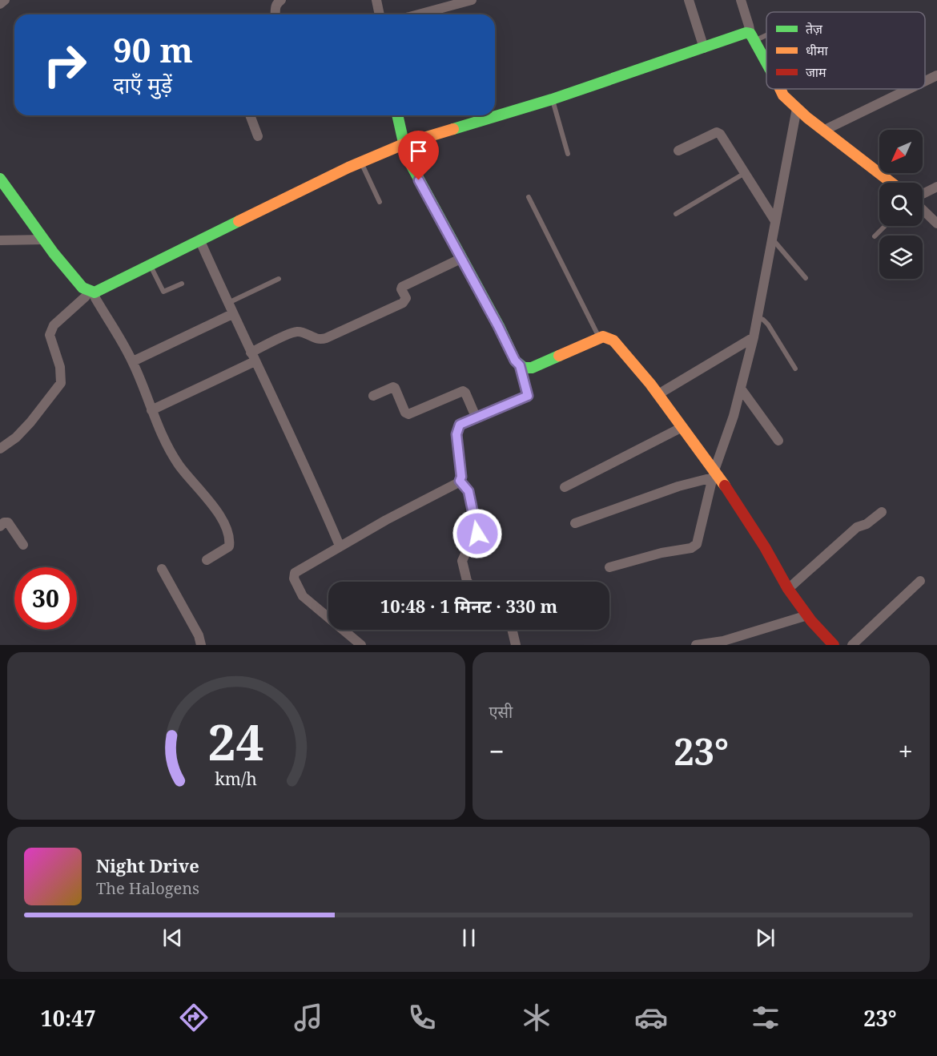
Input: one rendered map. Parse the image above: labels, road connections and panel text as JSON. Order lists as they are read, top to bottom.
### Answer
{
  "legend": ["तेज़", "धीमा", "जाम"],
  "north": "bottom left",
  "page": {
    "turn": ["90 m", "दाएँ मुड़ें"],
    "limit": "30",
    "trip": "10:48 · 1 मिनट · 330 m",
    "tile": "एसी",
    "heat": ["−", "23°", "+"],
    "song": ["Night Drive", "The Halogens"],
    "tabs": ["10:47", "23°"],
    "gauge": ["24", "km/h"]
  }
}
